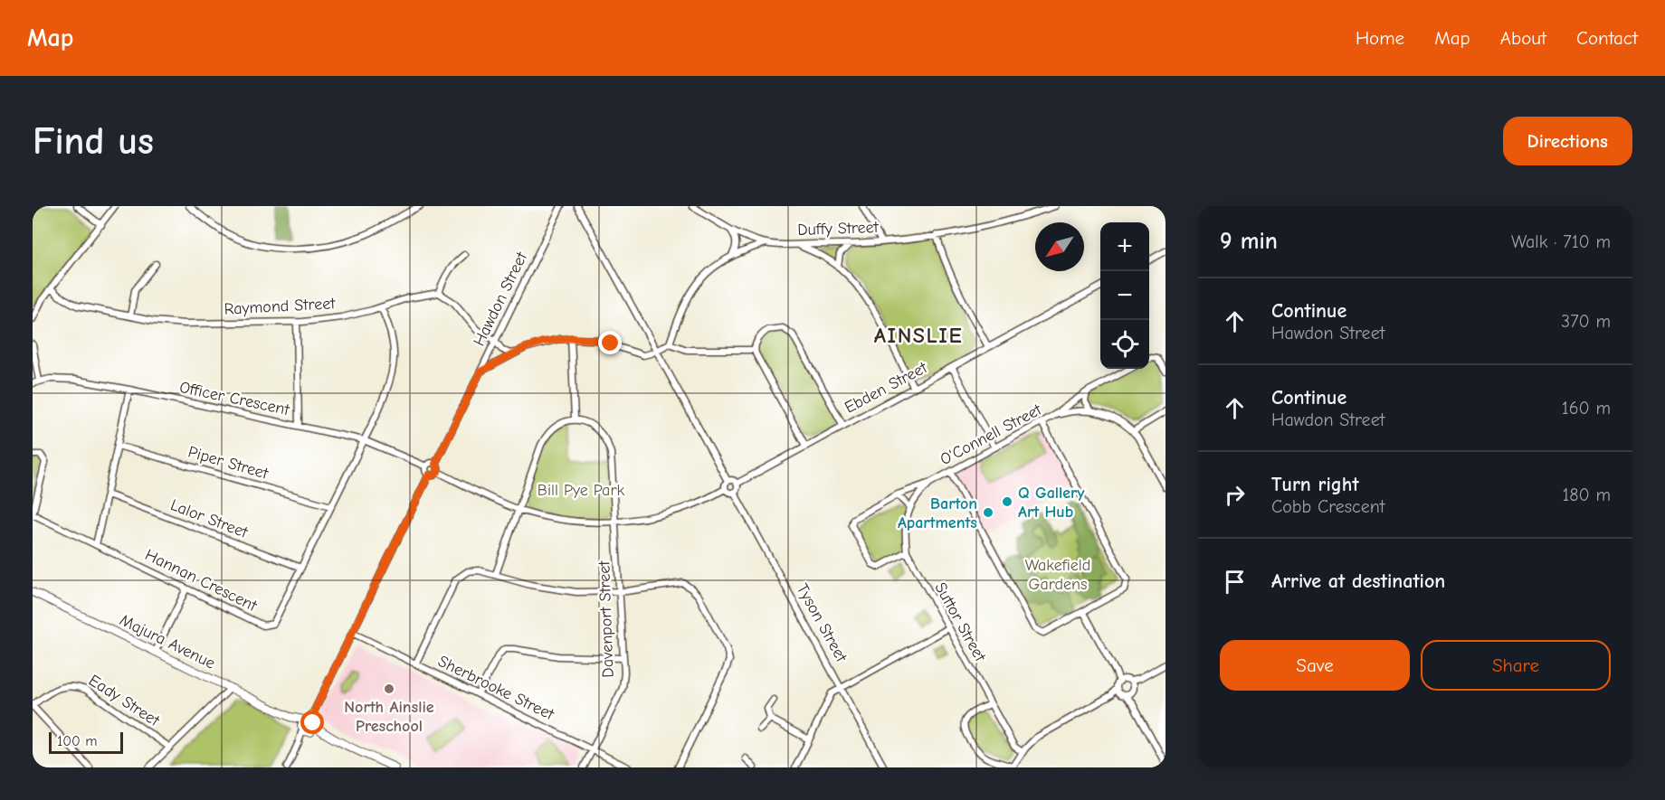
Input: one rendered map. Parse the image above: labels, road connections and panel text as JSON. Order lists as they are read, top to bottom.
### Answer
{
  "streets": {
    "main road": ["Majura Avenue"],
    "street": [
      "Duffy Street",
      "Hawdon Street",
      "Raymond Street",
      "Ebden Street",
      "Officer Crescent",
      "O'Connell Street",
      "Piper Street",
      "Lalor Street",
      "Hannan Crescent",
      "Davenport Street",
      "Suttor Street",
      "Tyson Street",
      "Sherbrooke Street",
      "Eady Street"
    ]
  },
  "crossings": [
    ["Hawdon Street", "Officer Crescent"],
    ["Raymond Street", "Hannan Crescent"],
    ["Ebden Street", "Tyson Street"],
    ["Officer Crescent", "Hannan Crescent"],
    ["O'Connell Street", "Suttor Street"],
    ["Piper Street", "Hannan Crescent"],
    ["Lalor Street", "Hannan Crescent"],
    ["Davenport Street", "Sherbrooke Street"]
  ],
  "districts": ["AINSLIE"],
  "parks": ["Bill Pye Park", "Wakefield Gardens"],
  "places": ["Q Gallery Art Hub", "Barton Apartments", "North Ainslie Preschool"],
  "scale_bar": "100 m",
  "north": "bottom left",
  "page": {
    "header": "Map",
    "nav": [
      "Home",
      "Map",
      "About",
      "Contact"
    ],
    "buttons": [
      "Directions",
      ["Save", "Share"]
    ],
    "title": "Find us",
    "heading": ["9 min", "Walk · 710 m"],
    "map_buttons": ["+", "−"],
    "list": [
      ["Continue", "Hawdon Street", "370 m"],
      ["Continue", "Hawdon Street", "160 m"],
      ["Turn right", "Cobb Crescent", "180 m"],
      "Arrive at destination"
    ],
    "scale": "100 m"
  }
}
